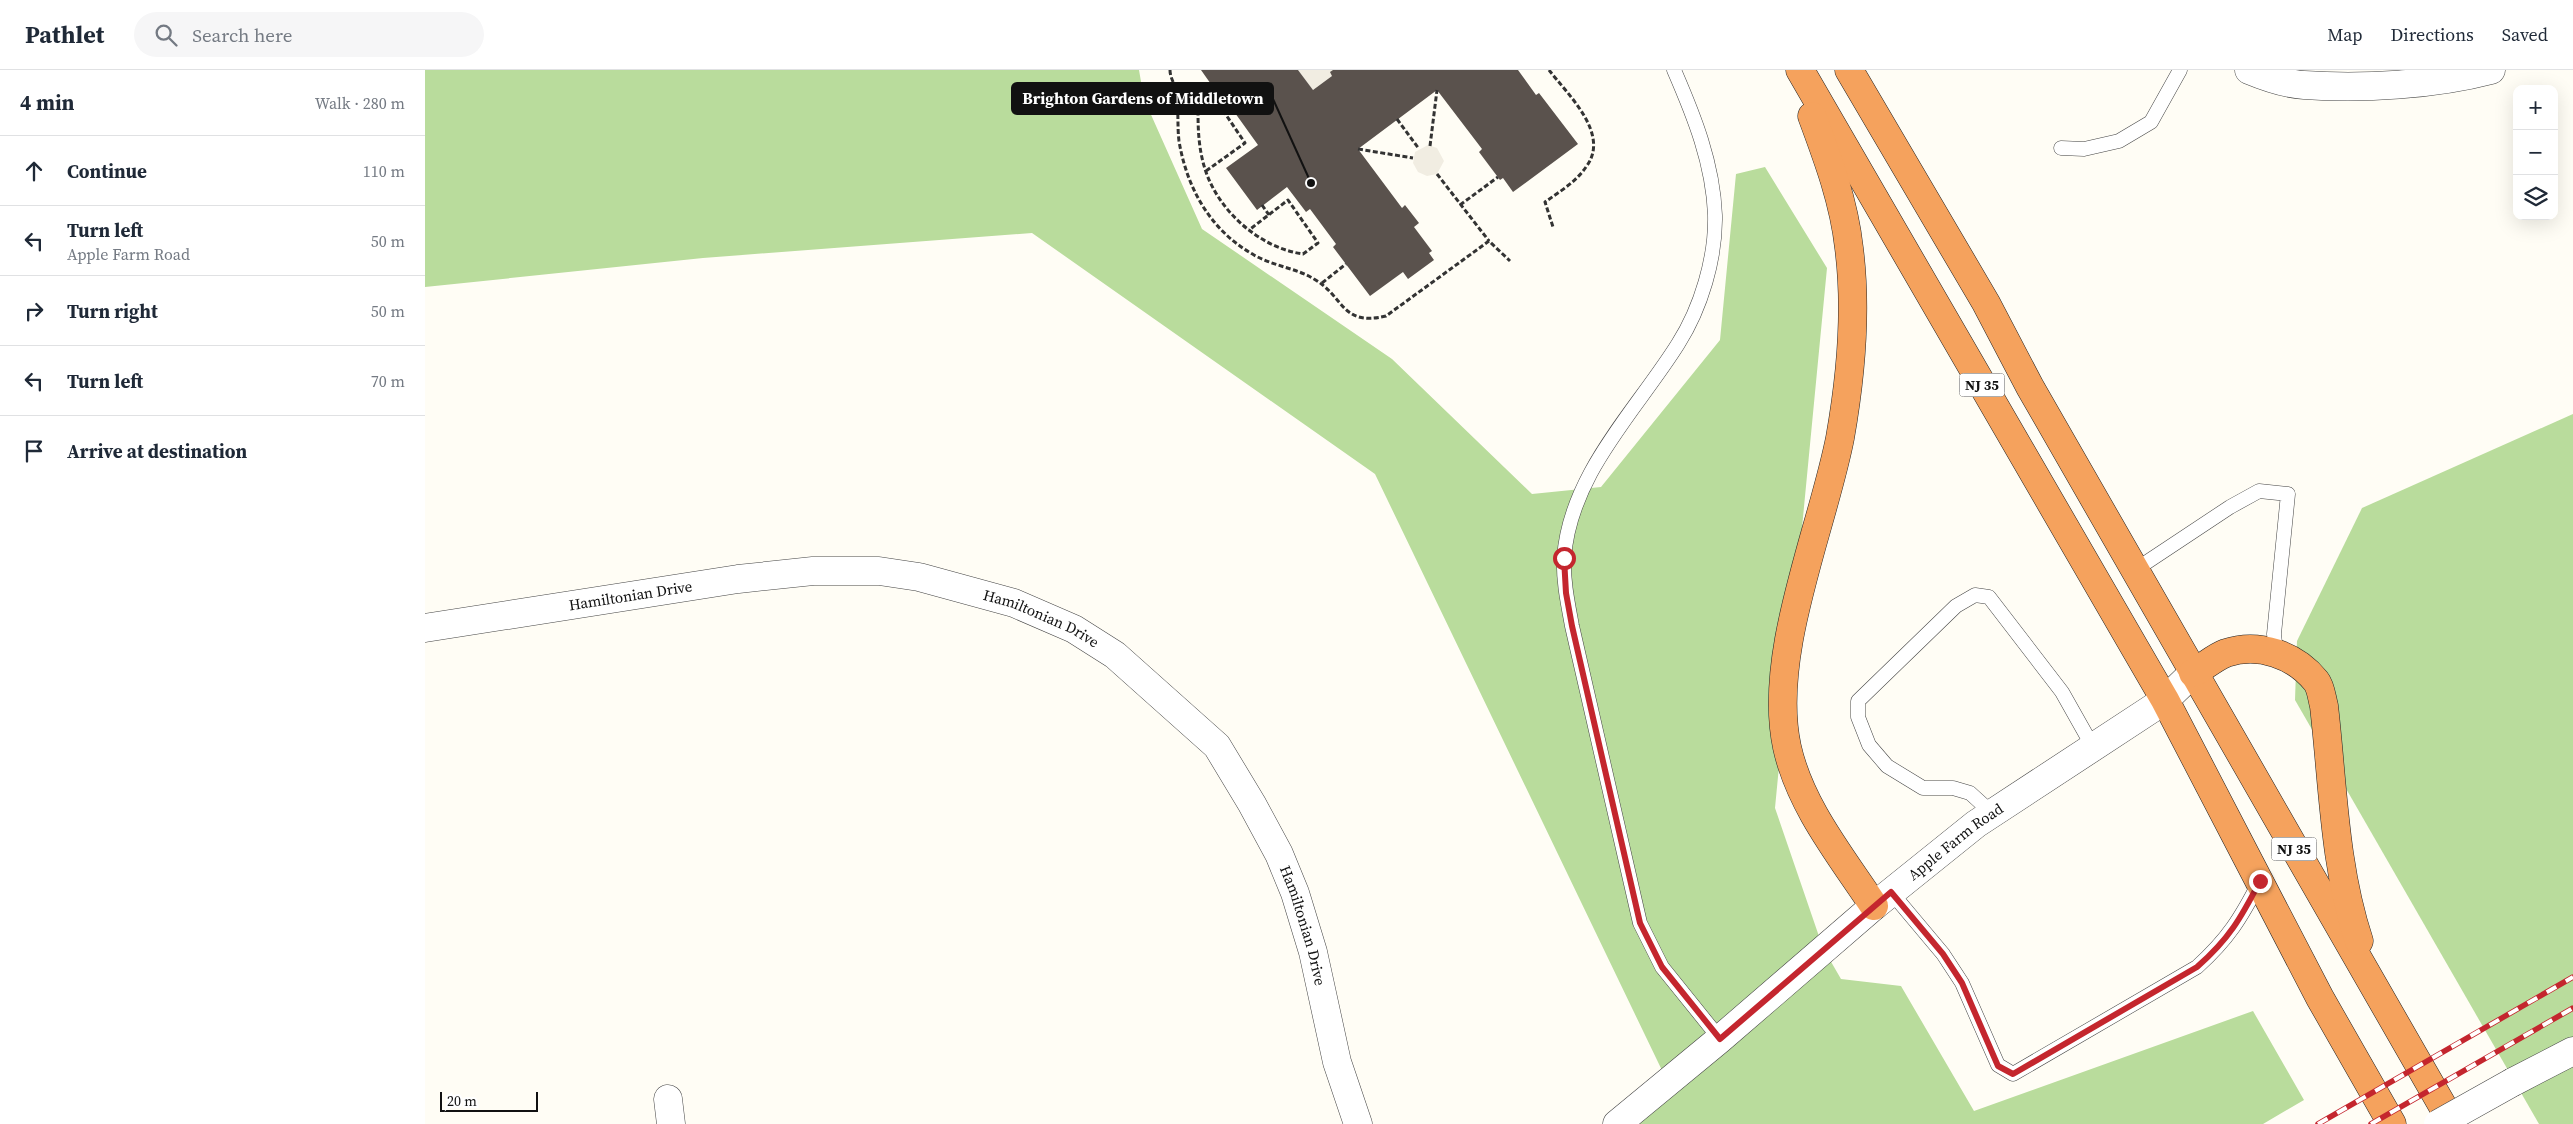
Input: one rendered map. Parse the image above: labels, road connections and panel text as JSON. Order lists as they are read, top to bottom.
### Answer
{
  "streets": {
    "highway": ["NJ 35"],
    "street": ["Hamiltonian Drive", "Apple Farm Road"]
  },
  "crossings": [
    ["NJ 35", "Apple Farm Road"]
  ],
  "places": ["Brighton Gardens of Middletown"],
  "scale_bar": "20 m",
  "page": {
    "header": "Pathlet",
    "search": "Search here",
    "nav": ["Map", "Directions", "Saved"],
    "heading": ["4 min", "Walk · 280 m"],
    "map_buttons": ["+", "−"],
    "list": [
      ["Continue", "110 m"],
      ["Turn left", "Apple Farm Road", "50 m"],
      ["Turn right", "50 m"],
      ["Turn left", "70 m"],
      "Arrive at destination"
    ],
    "scale": "20 m"
  }
}
